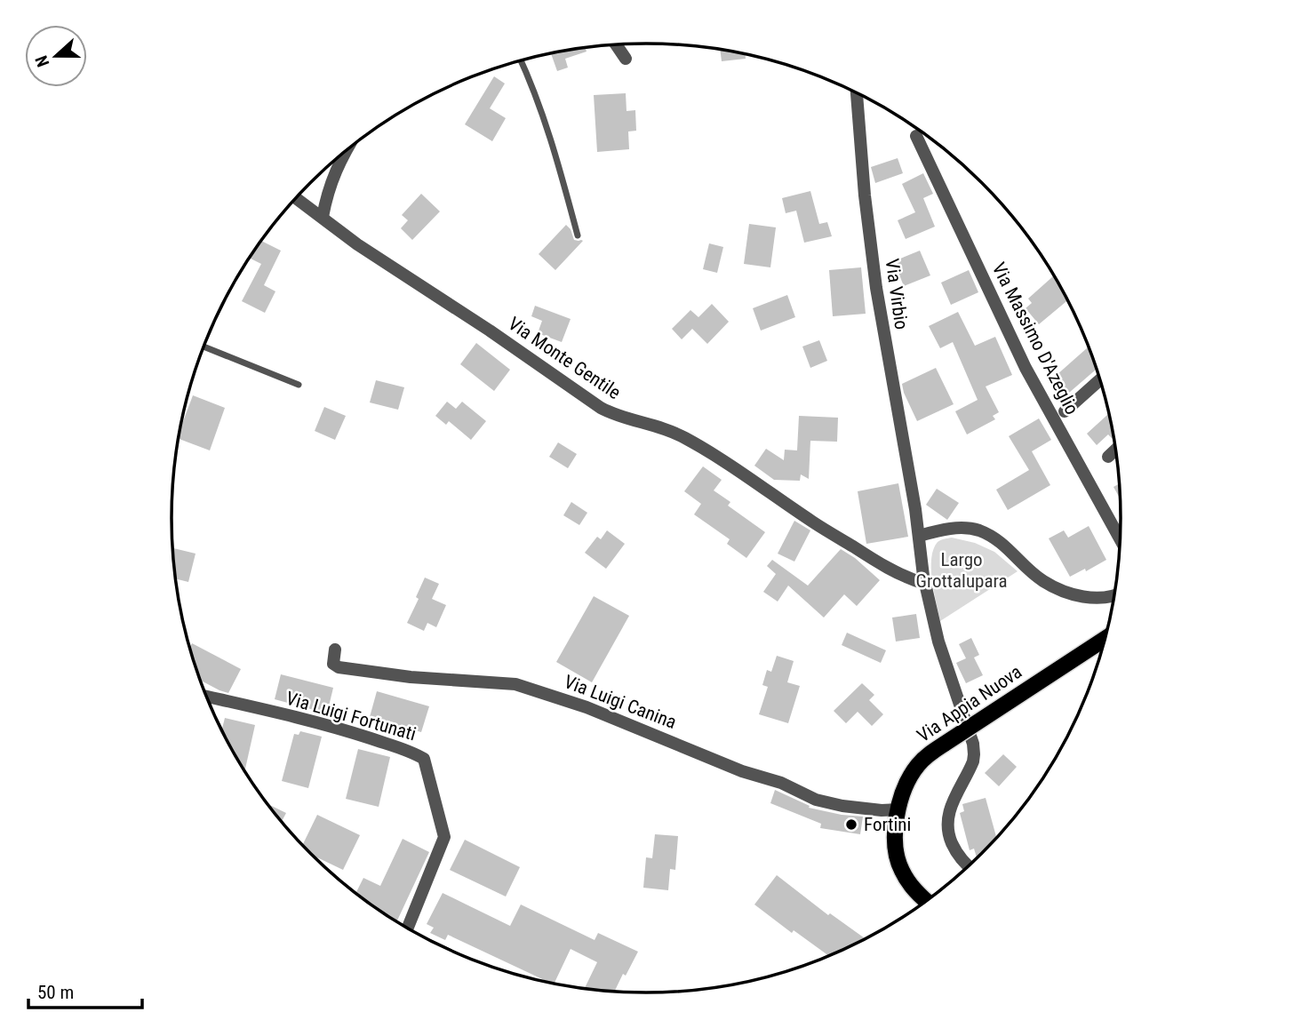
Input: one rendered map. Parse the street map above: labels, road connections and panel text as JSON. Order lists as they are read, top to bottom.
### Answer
{
  "streets": {
    "main road": ["Via Appia Nuova"],
    "street": [
      "Via Virbio",
      "Via Massimo D'Azeglio",
      "Via Monte Gentile",
      "Via Luigi Canina",
      "Via Luigi Fortunati"
    ]
  },
  "crossings": [
    ["Via Luigi Canina", "Via Appia Nuova"]
  ],
  "parks": ["Largo Grottalupara"],
  "places": ["Fortini"],
  "scale_bar": "50 m",
  "north": "left"
}
